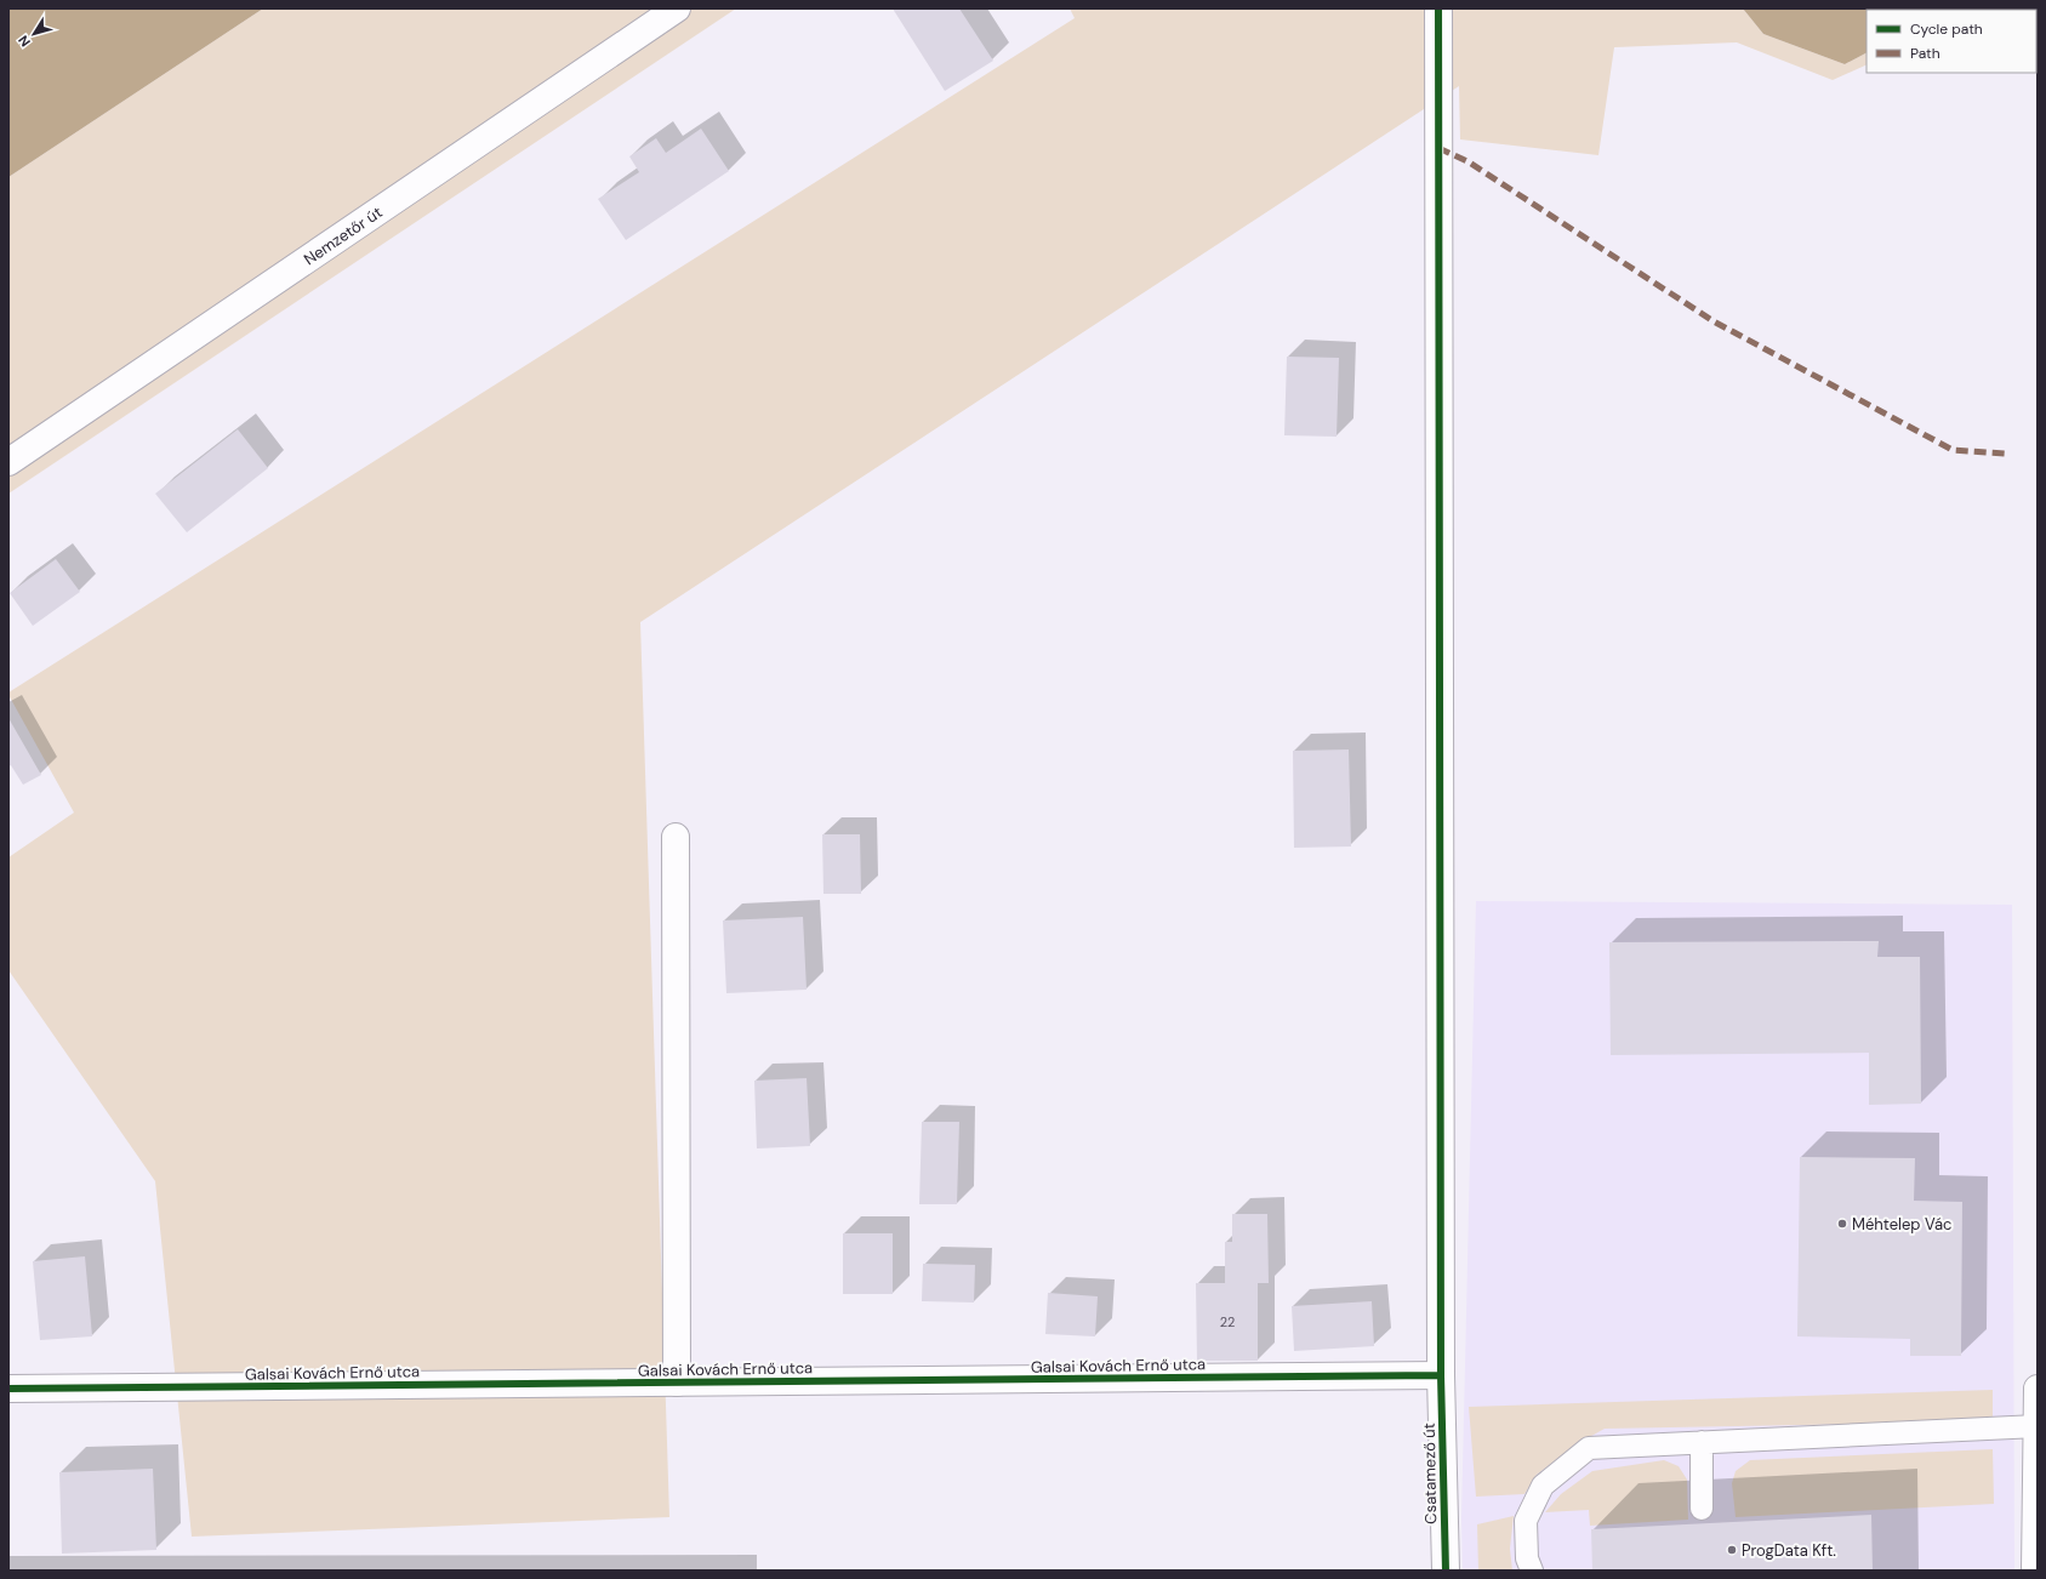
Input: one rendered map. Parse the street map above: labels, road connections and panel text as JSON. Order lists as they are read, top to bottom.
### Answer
{
  "streets": {
    "street": ["Nemzetőr út", "Galsai Kovách Ernő utca", "Csatamező út"]
  },
  "crossings": [
    ["Galsai Kovách Ernő utca", "Csatamező út"]
  ],
  "places": ["Méhtelep Vác", "ProgData Kft."],
  "house_numbers": ["22"],
  "legend": ["Cycle path", "Path"],
  "north": "bottom left"
}
